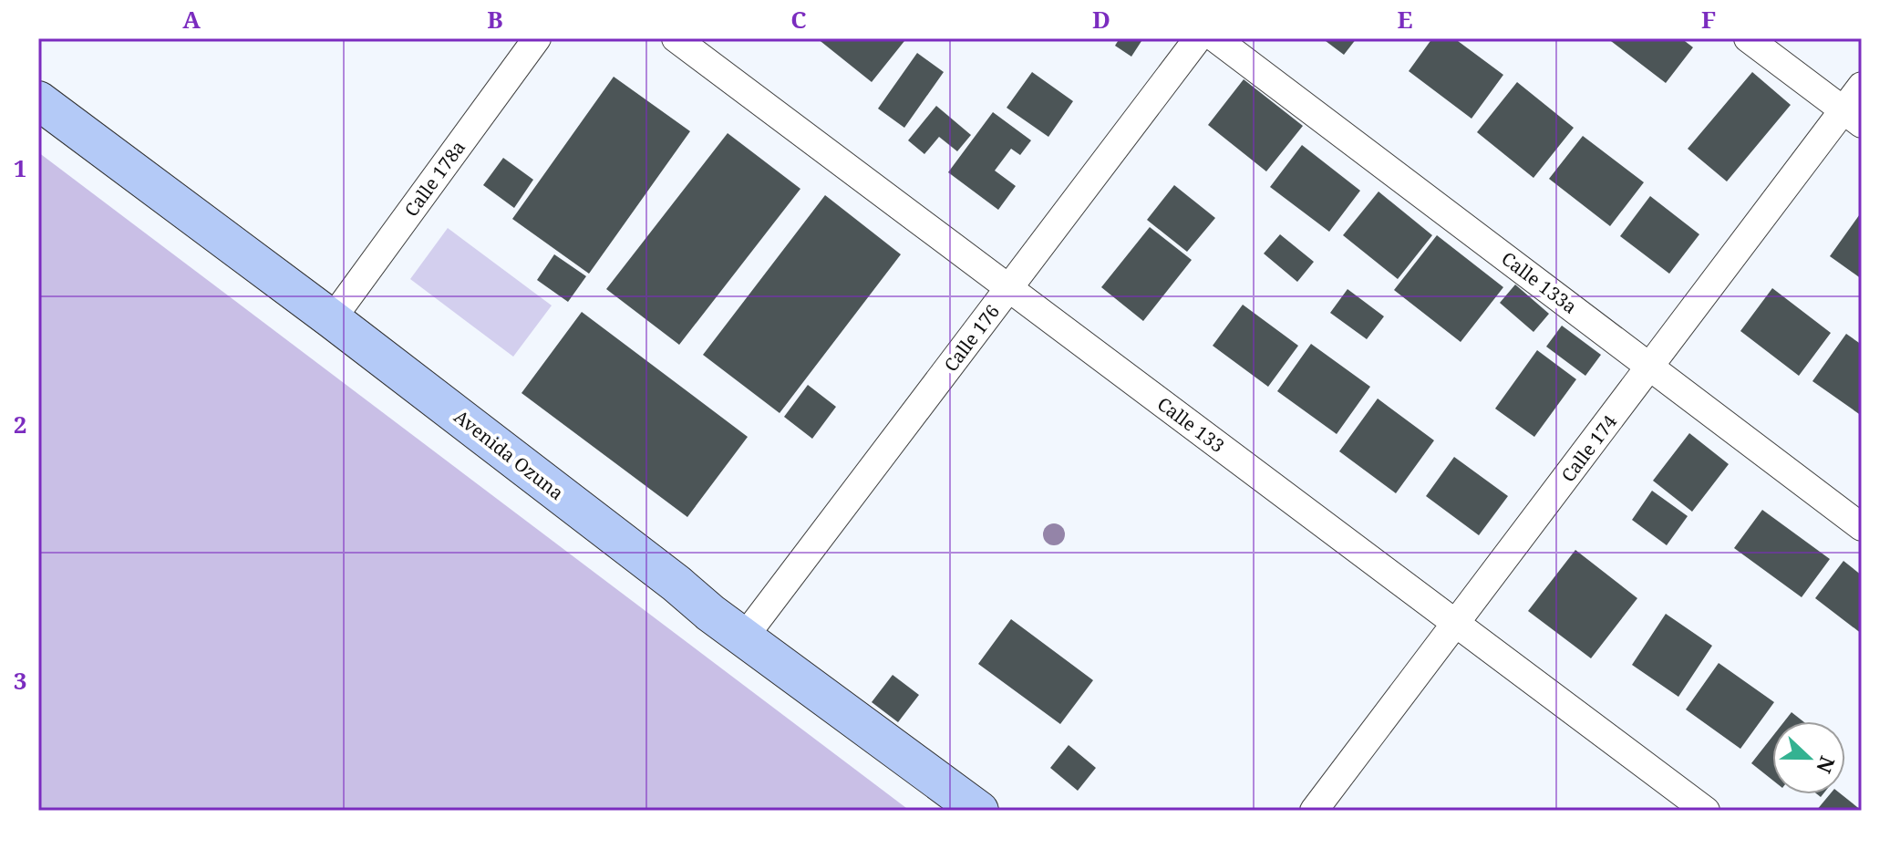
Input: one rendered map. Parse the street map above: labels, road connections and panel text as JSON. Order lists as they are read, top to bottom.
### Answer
{
  "streets": {
    "main road": ["Avenida Ozuna"],
    "street": [
      "Calle 178a",
      "Calle 133a",
      "Calle 176",
      "Calle 133",
      "Calle 174"
    ]
  },
  "crossings": [
    ["Calle 178a", "Avenida Ozuna"],
    ["Calle 133a", "Calle 174"],
    ["Calle 176", "Calle 133"],
    ["Calle 176", "Avenida Ozuna"],
    ["Calle 133", "Calle 174"]
  ],
  "north": "right",
  "grid": {
    "columns": [
      "A",
      "B",
      "C",
      "D",
      "E",
      "F"
    ],
    "rows": ["1", "2", "3"]
  }
}
